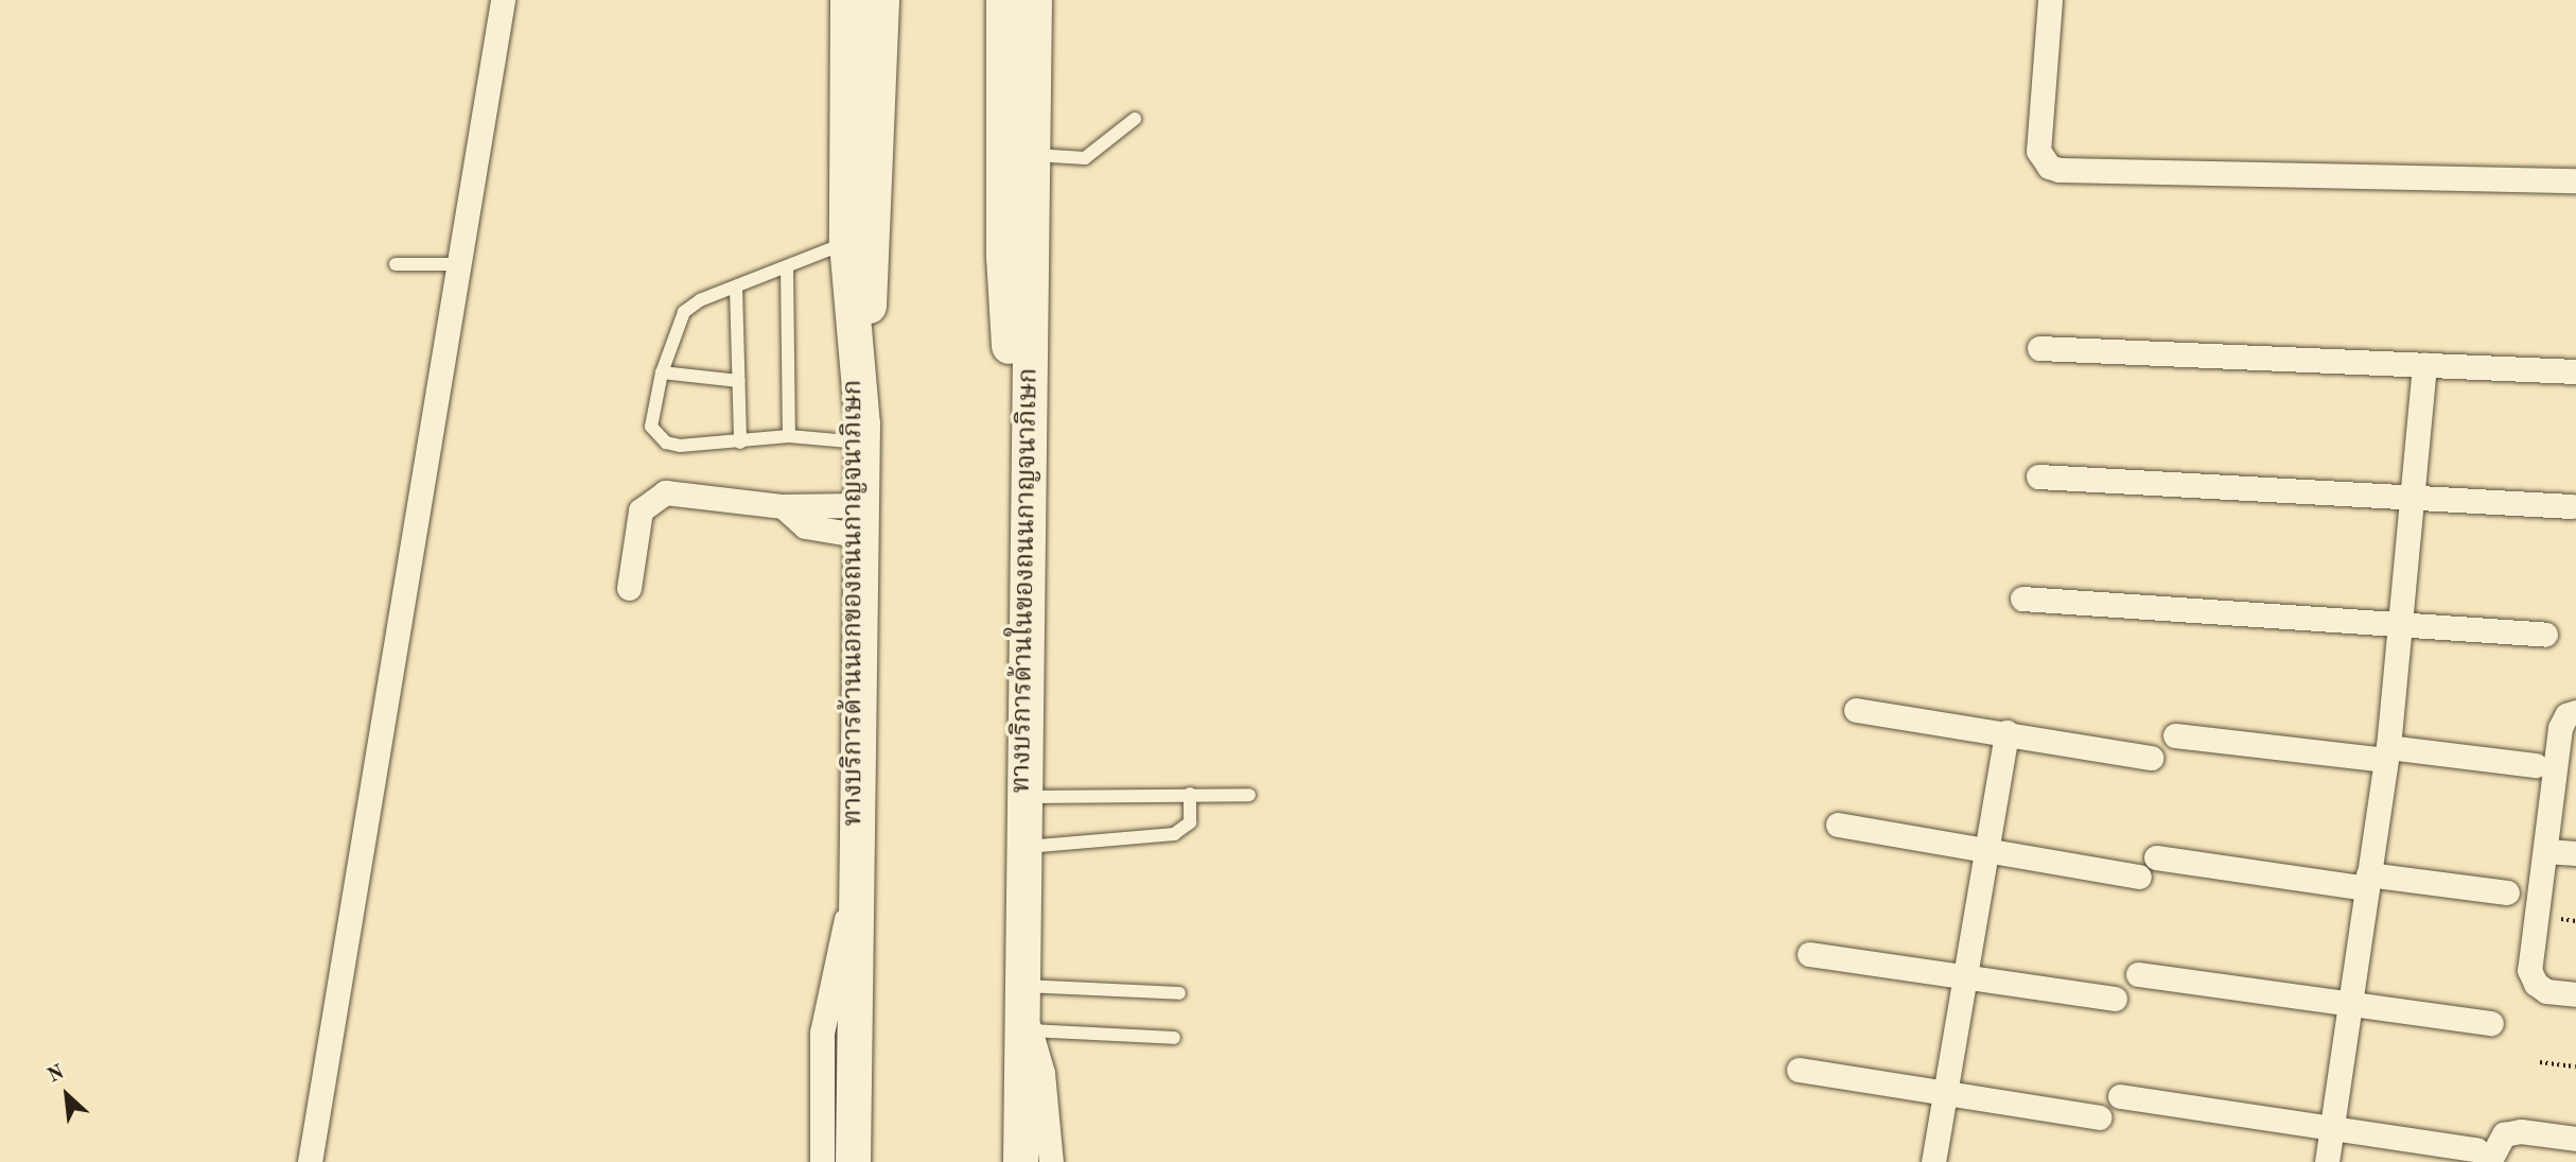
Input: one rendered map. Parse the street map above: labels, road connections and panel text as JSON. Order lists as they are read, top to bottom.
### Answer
{
  "streets": {
    "main road": ["ทางบริการด้านในของถนนกาญจนาภิเษก", "ทางบริการด้านนอกของถนนกาญจนาภิเษก"]
  },
  "north": "top left"
}
